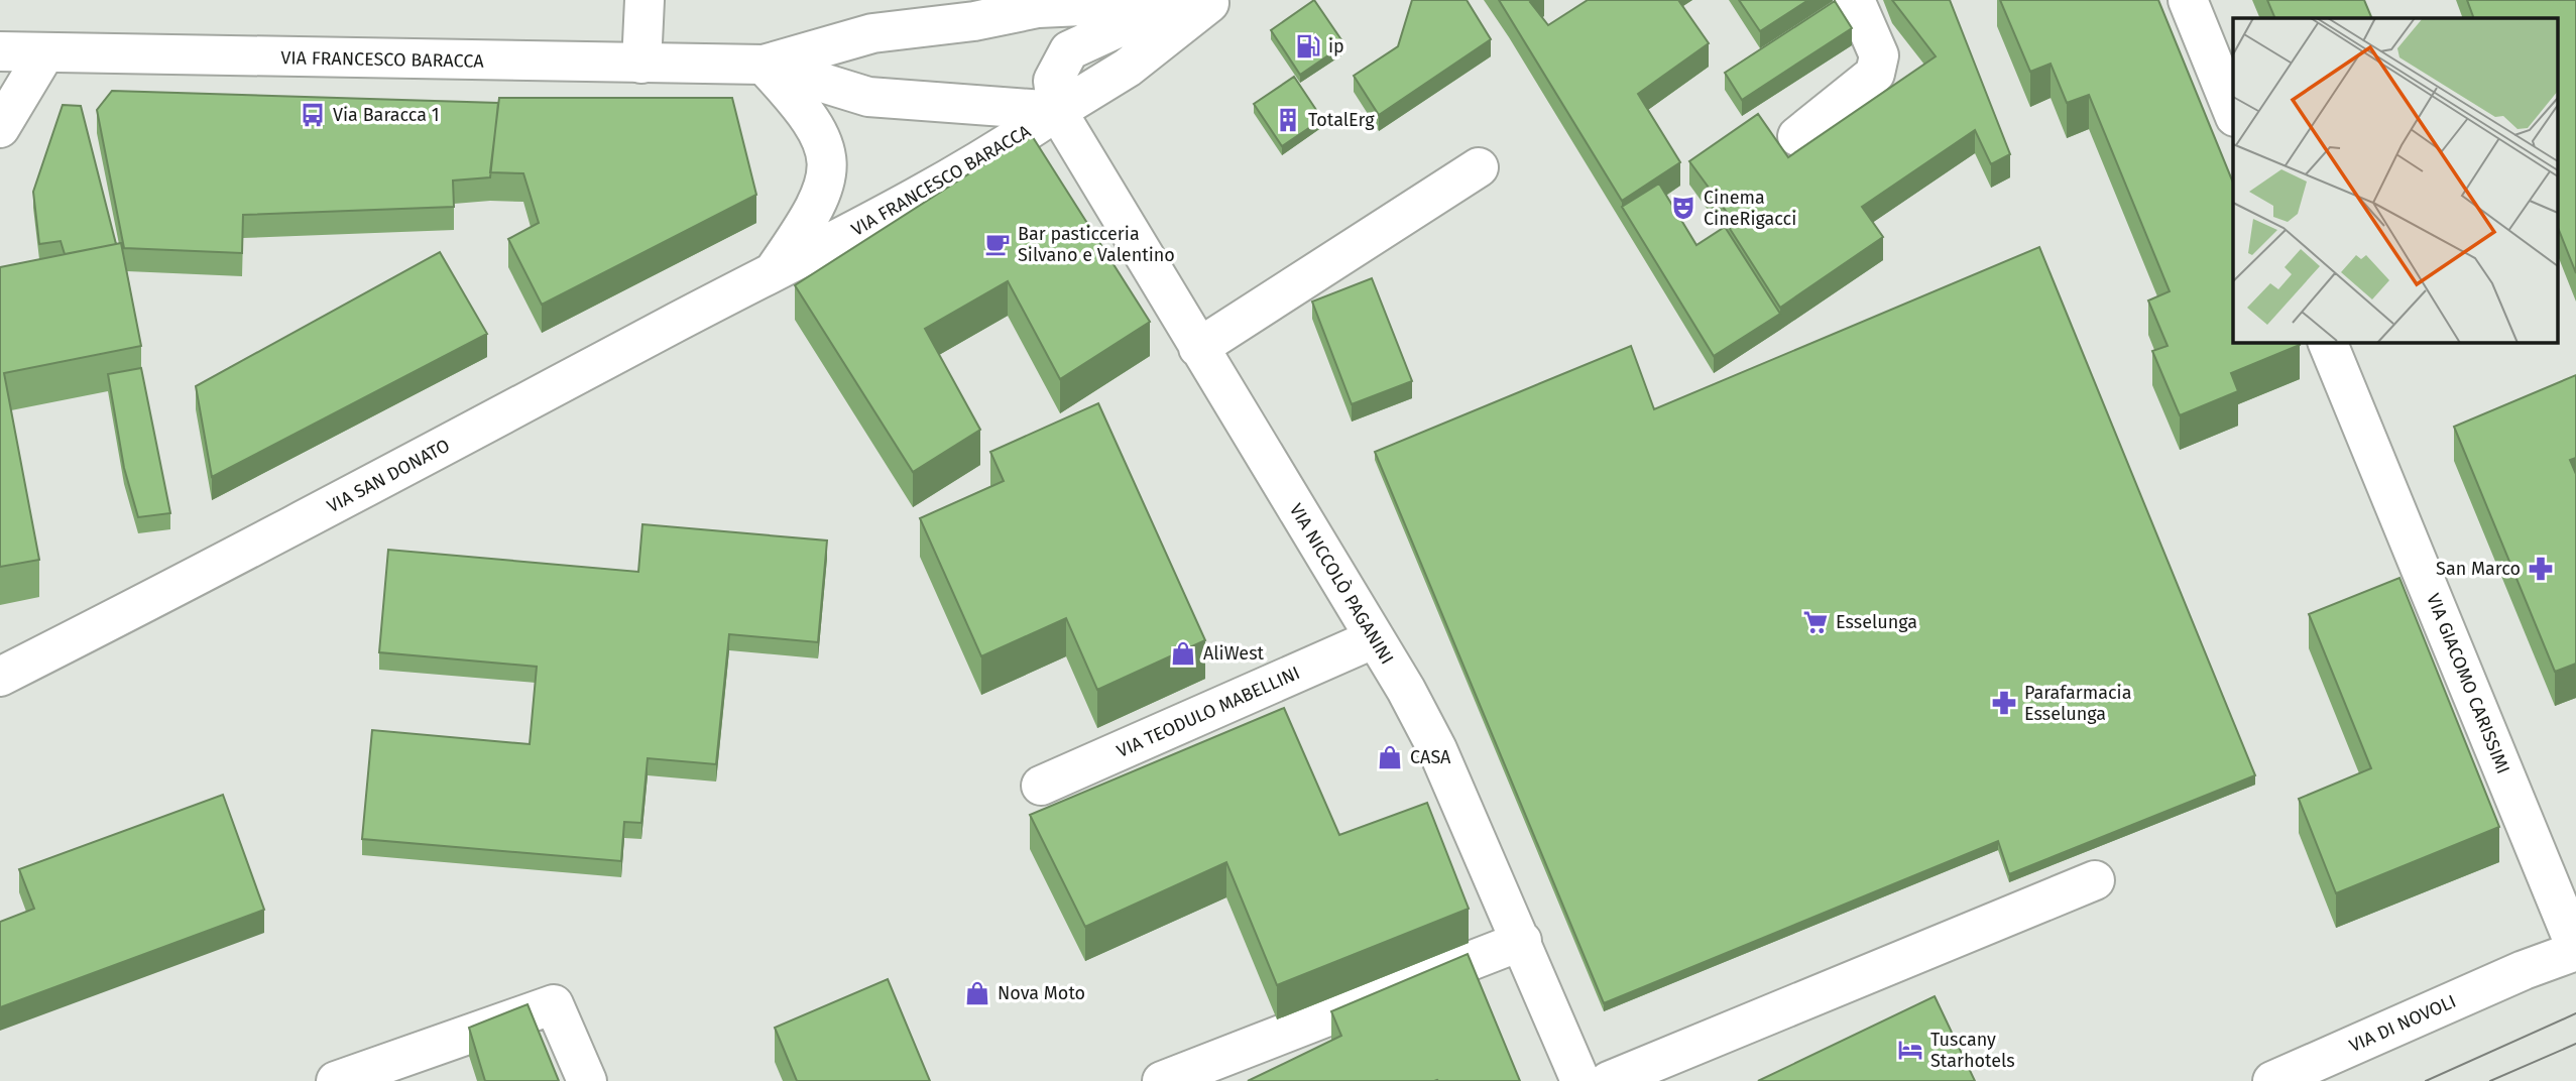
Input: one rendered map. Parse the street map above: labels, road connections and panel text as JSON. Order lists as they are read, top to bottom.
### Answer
{
  "streets": {
    "street": [
      "VIA FRANCESCO BARACCA",
      "VIA SAN DONATO",
      "VIA NICCOLÒ PAGANINI",
      "VIA GIACOMO CARISSIMI",
      "VIA TEODULO MABELLINI",
      "VIA DI NOVOLI"
    ]
  },
  "crossings": [
    ["VIA FRANCESCO BARACCA", "VIA SAN DONATO"],
    ["VIA FRANCESCO BARACCA", "VIA NICCOLÒ PAGANINI"],
    ["VIA NICCOLÒ PAGANINI", "VIA TEODULO MABELLINI"],
    ["VIA GIACOMO CARISSIMI", "VIA DI NOVOLI"]
  ],
  "places": {
    "fuel station": ["ip"],
    "bus stop": ["Via Baracca 1"],
    "building": ["TotalErg"],
    "theatre": ["Cinema CineRigacci"],
    "cafe": ["Bar pasticceria Silvano e Valentino"],
    "pharmacy": ["San Marco", "Parafarmacia Esselunga"],
    "supermarket": ["Esselunga"],
    "shop": ["AliWest", "CASA", "Nova Moto"],
    "hotel": ["Tuscany Starhotels"]
  }
}
